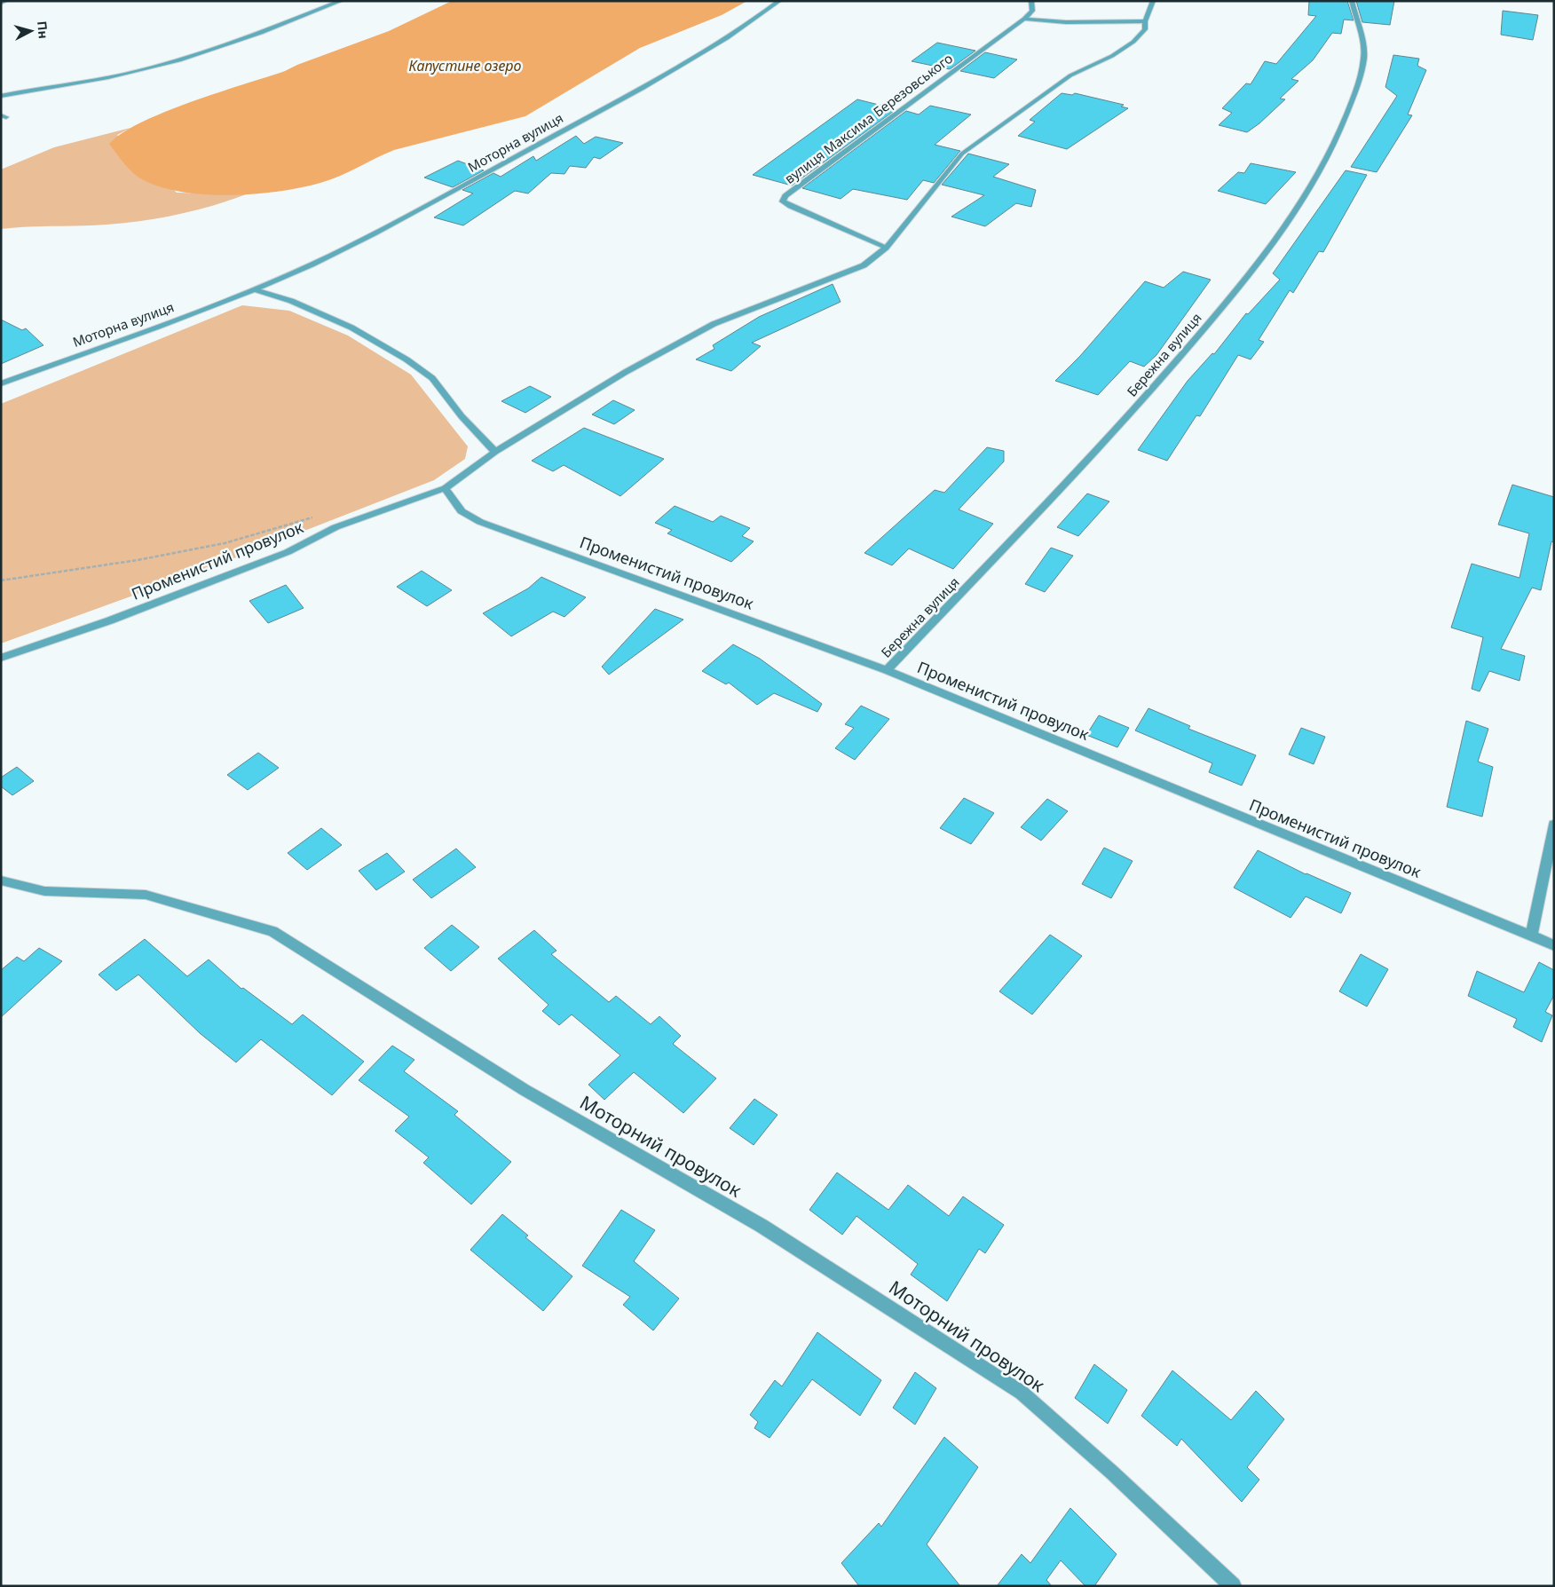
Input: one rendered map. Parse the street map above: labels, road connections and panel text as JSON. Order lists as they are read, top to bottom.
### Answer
{
  "streets": {
    "street": [
      "вулиця Максима Березовського",
      "Моторна вулиця",
      "Бережна вулиця",
      "Променистий провулок",
      "Моторний провулок"
    ]
  },
  "crossings": [
    ["вулиця Максима Березовського", "Променистий провулок"],
    ["Бережна вулиця", "Променистий провулок"]
  ],
  "water": ["Капустине озеро"],
  "north": "right"
}
